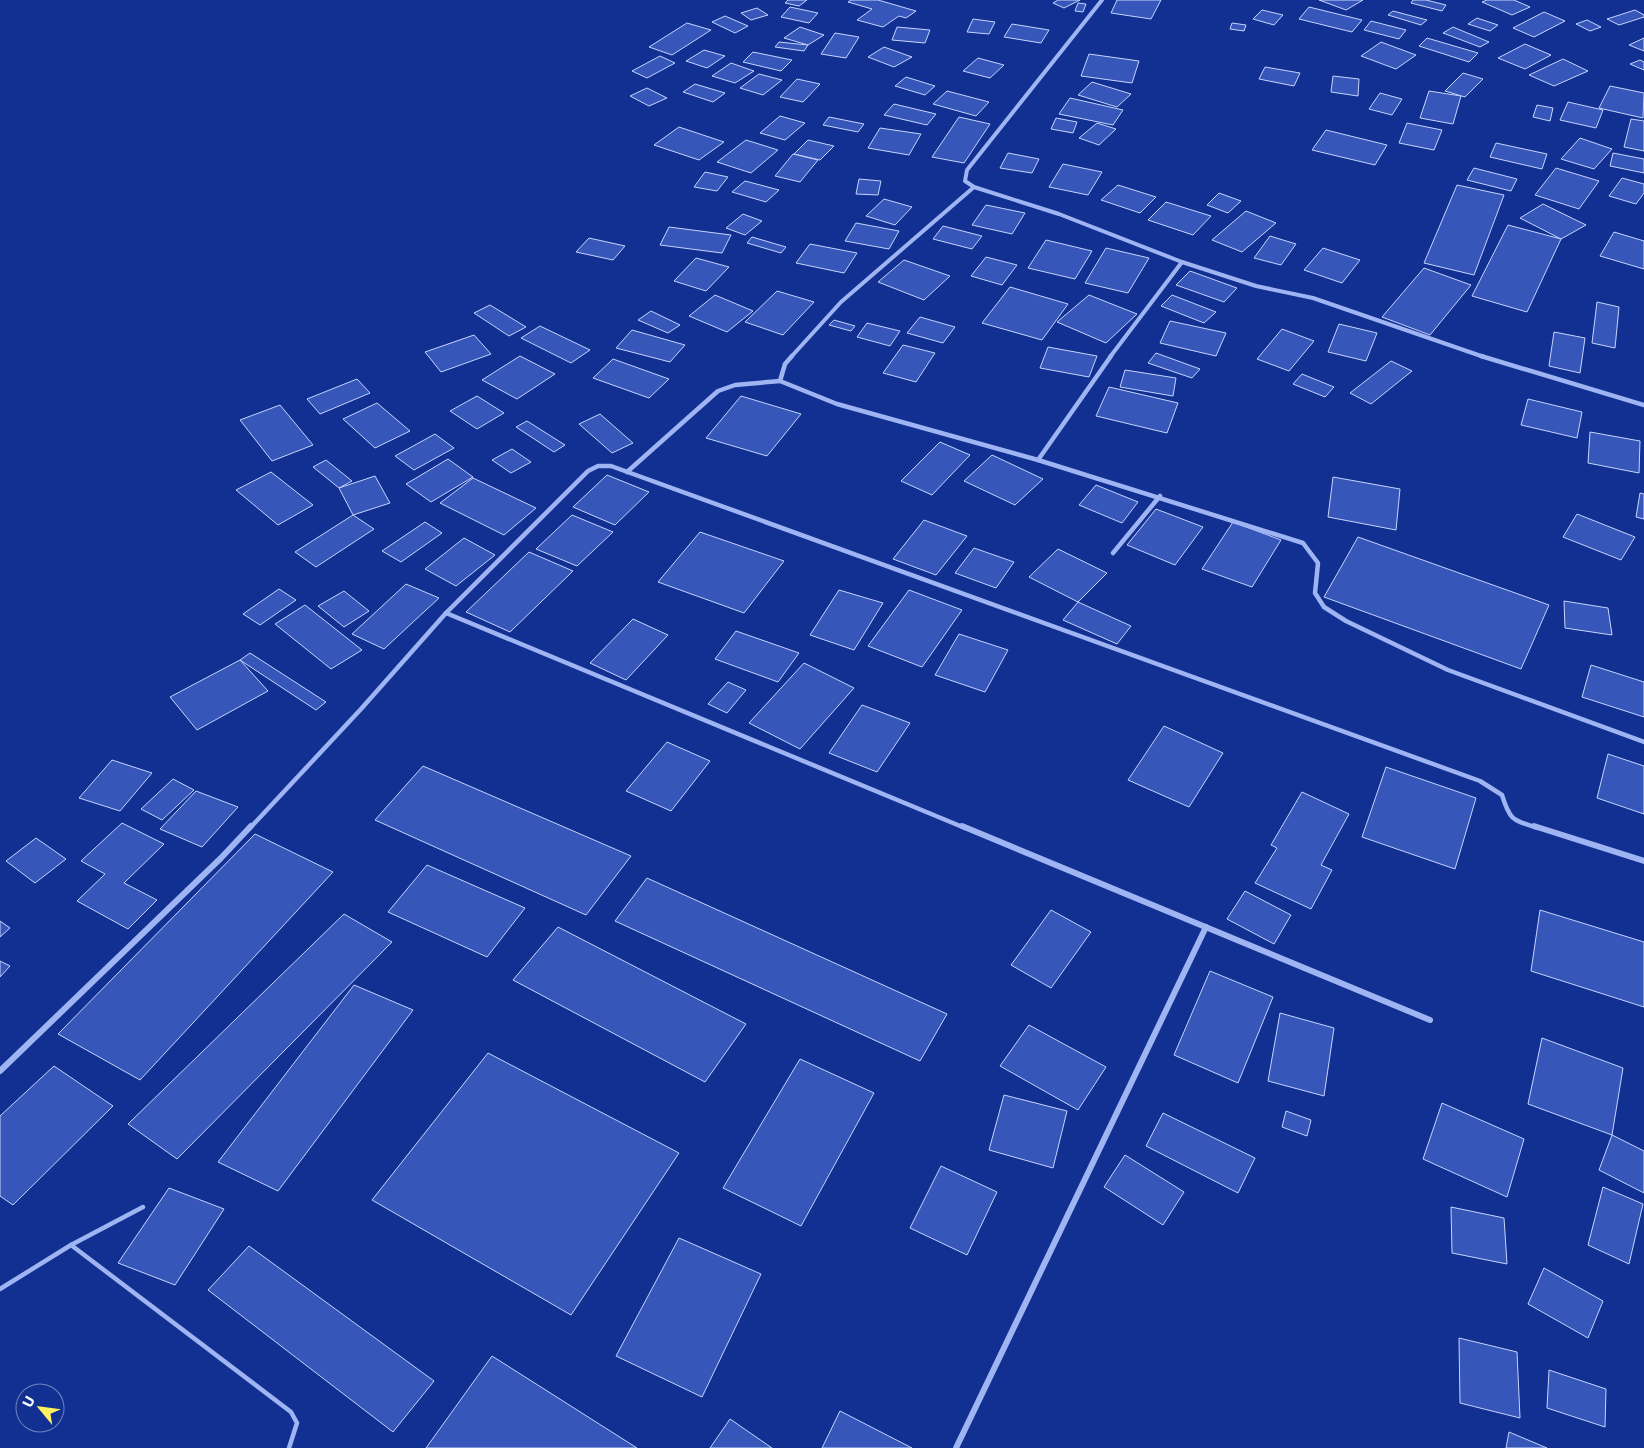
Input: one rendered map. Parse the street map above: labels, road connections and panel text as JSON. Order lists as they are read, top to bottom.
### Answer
{
  "north": "top left"
}
